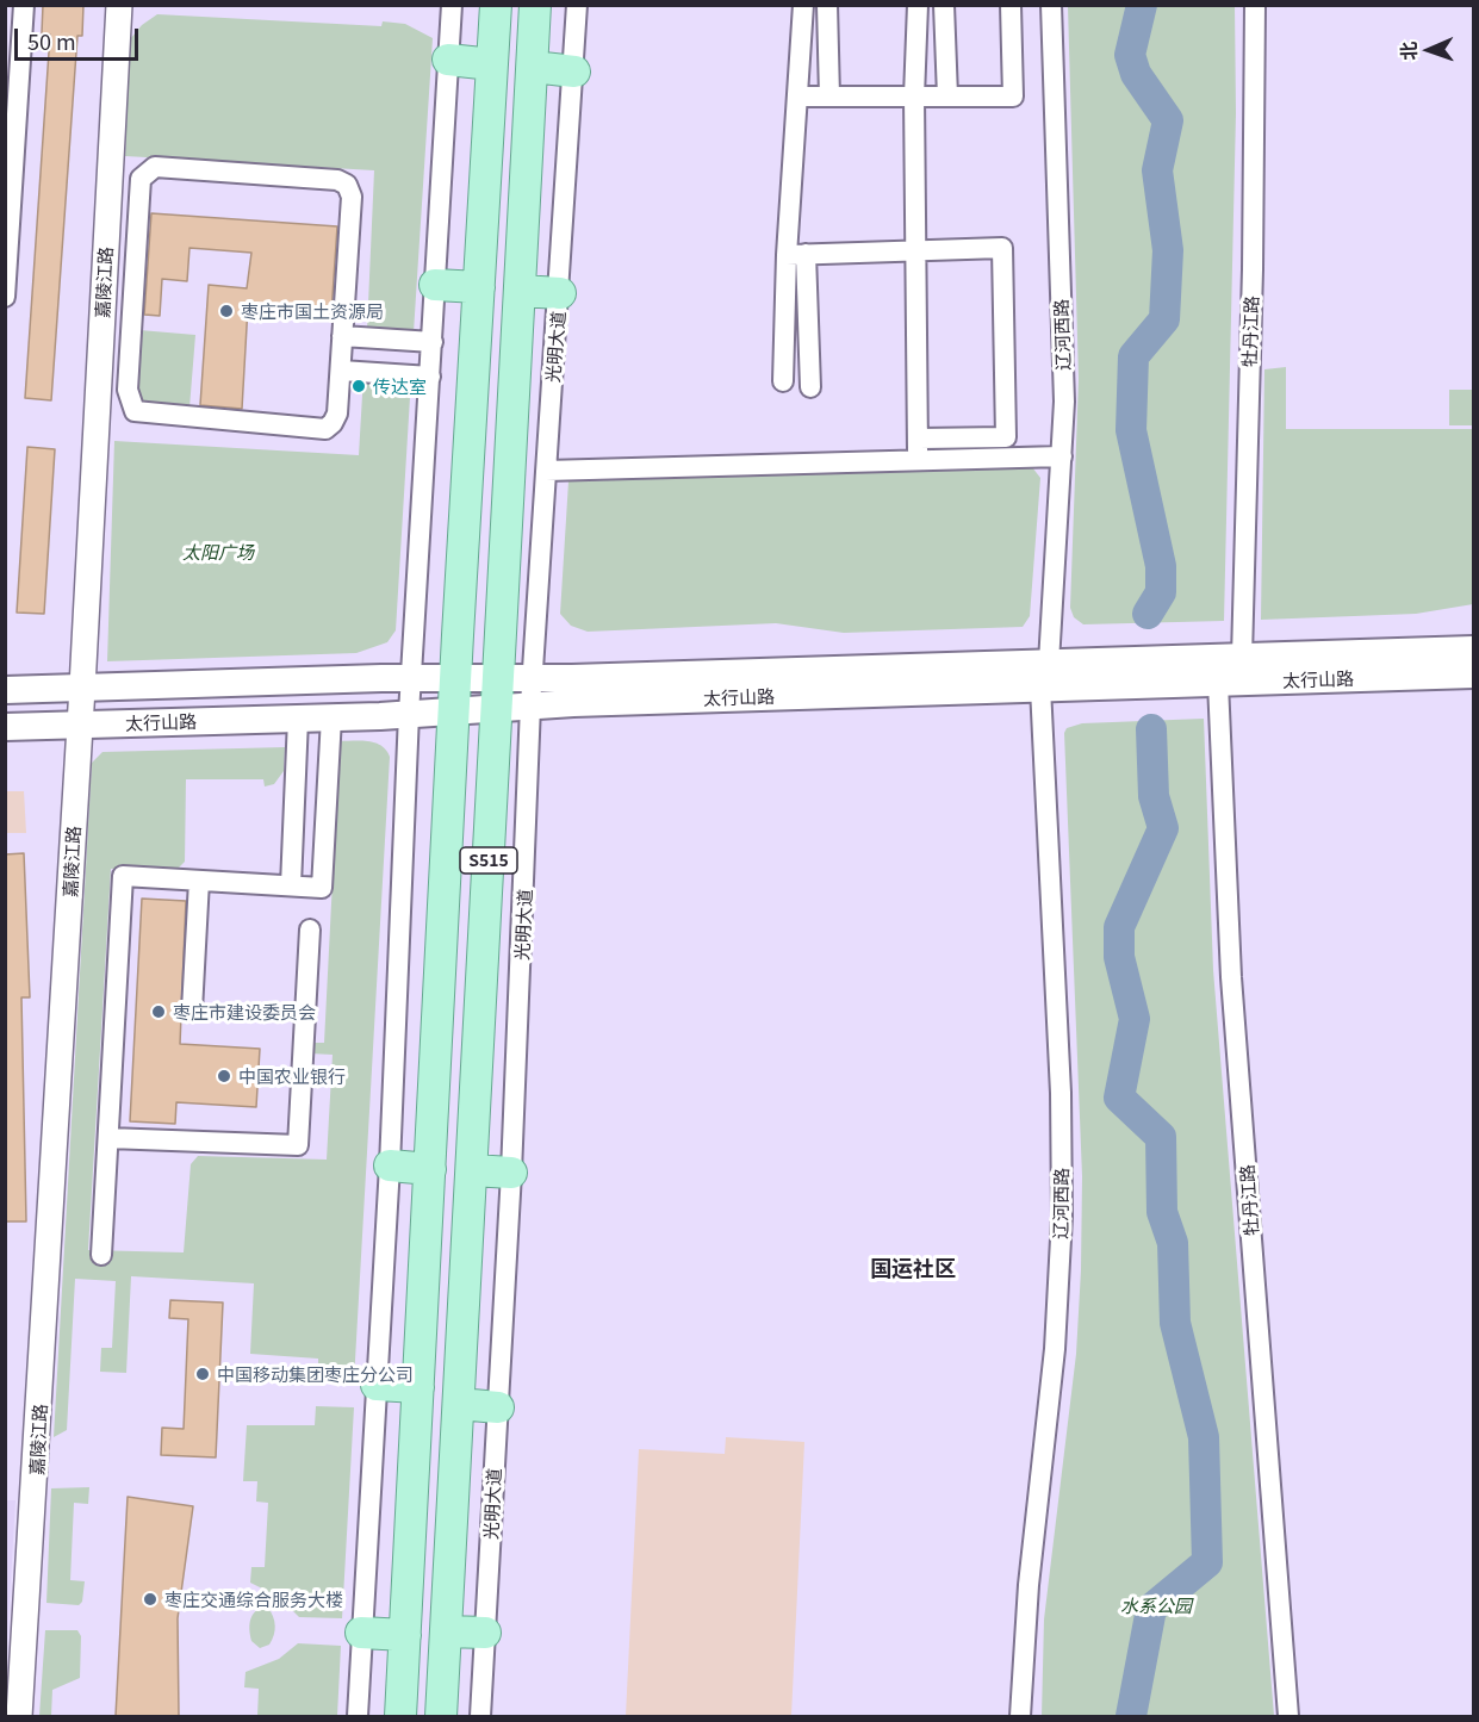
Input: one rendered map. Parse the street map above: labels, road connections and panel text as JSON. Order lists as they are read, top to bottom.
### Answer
{
  "streets": {
    "main road": ["光明大道", "太行山路", "S515"],
    "street": ["嘉陵江路", "牡丹江路", "辽河西路"]
  },
  "crossings": [
    ["嘉陵江路", "太行山路"],
    ["牡丹江路", "太行山路"],
    ["辽河西路", "太行山路"],
    ["光明大道", "太行山路"],
    ["太行山路", "S515"]
  ],
  "districts": ["国运社区"],
  "parks": ["太阳广场", "水系公园"],
  "places": [
    "枣庄市国土资源局",
    "传达室",
    "枣庄市建设委员会",
    "中国农业银行",
    "中国移动集团枣庄分公司",
    "枣庄交通综合服务大楼"
  ],
  "scale_bar": "50 m",
  "north": "left"
}
